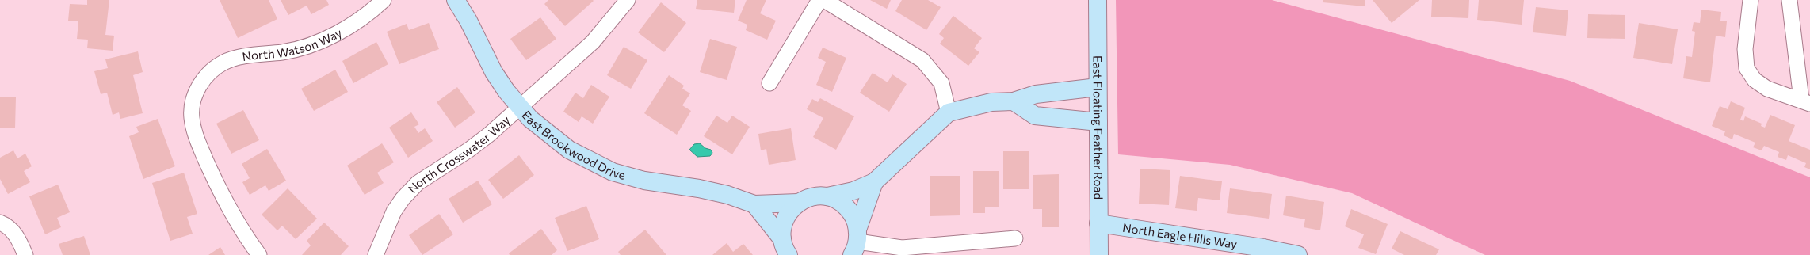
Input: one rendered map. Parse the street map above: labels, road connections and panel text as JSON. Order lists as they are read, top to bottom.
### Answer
{
  "streets": {
    "street": [
      "North Watson Way",
      "East Floating Feather Road",
      "East Brookwood Drive",
      "North Crosswater Way",
      "North Eagle Hills Way"
    ]
  },
  "crossings": [
    ["East Floating Feather Road", "North Eagle Hills Way"],
    ["East Brookwood Drive", "North Crosswater Way"]
  ]
}
